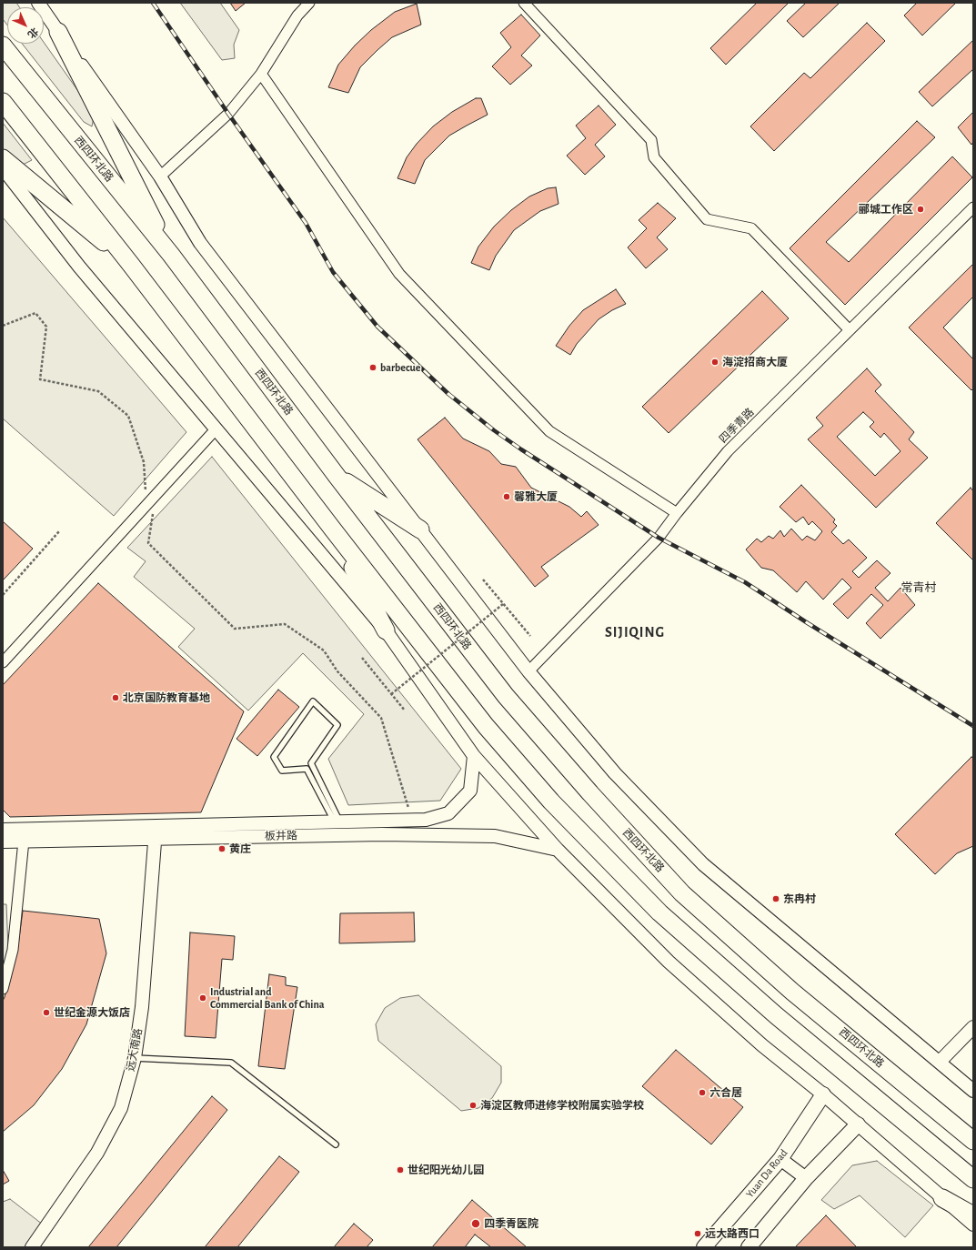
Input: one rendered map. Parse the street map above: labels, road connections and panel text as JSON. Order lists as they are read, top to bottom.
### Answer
{
  "streets": {
    "highway": ["西四环北路"],
    "main road": ["Yuan Da Road"],
    "street": ["四季青路", "板井路", "远大南路"]
  },
  "crossings": [
    ["板井路", "远大南路"]
  ],
  "districts": ["常青村", "SIJIQING"],
  "places": [
    "郦城工作区",
    "海淀招商大厦",
    "barbecue",
    "馨雅大厦",
    "北京国防教育基地",
    "黄庄",
    "东冉村",
    "Industrial and Commercial Bank of China",
    "世纪金源大饭店",
    "六合居",
    "海淀区教师进修学校附属实验学校",
    "世纪阳光幼儿园",
    "四季青医院",
    "远大路西口"
  ],
  "north": "bottom right"
}
